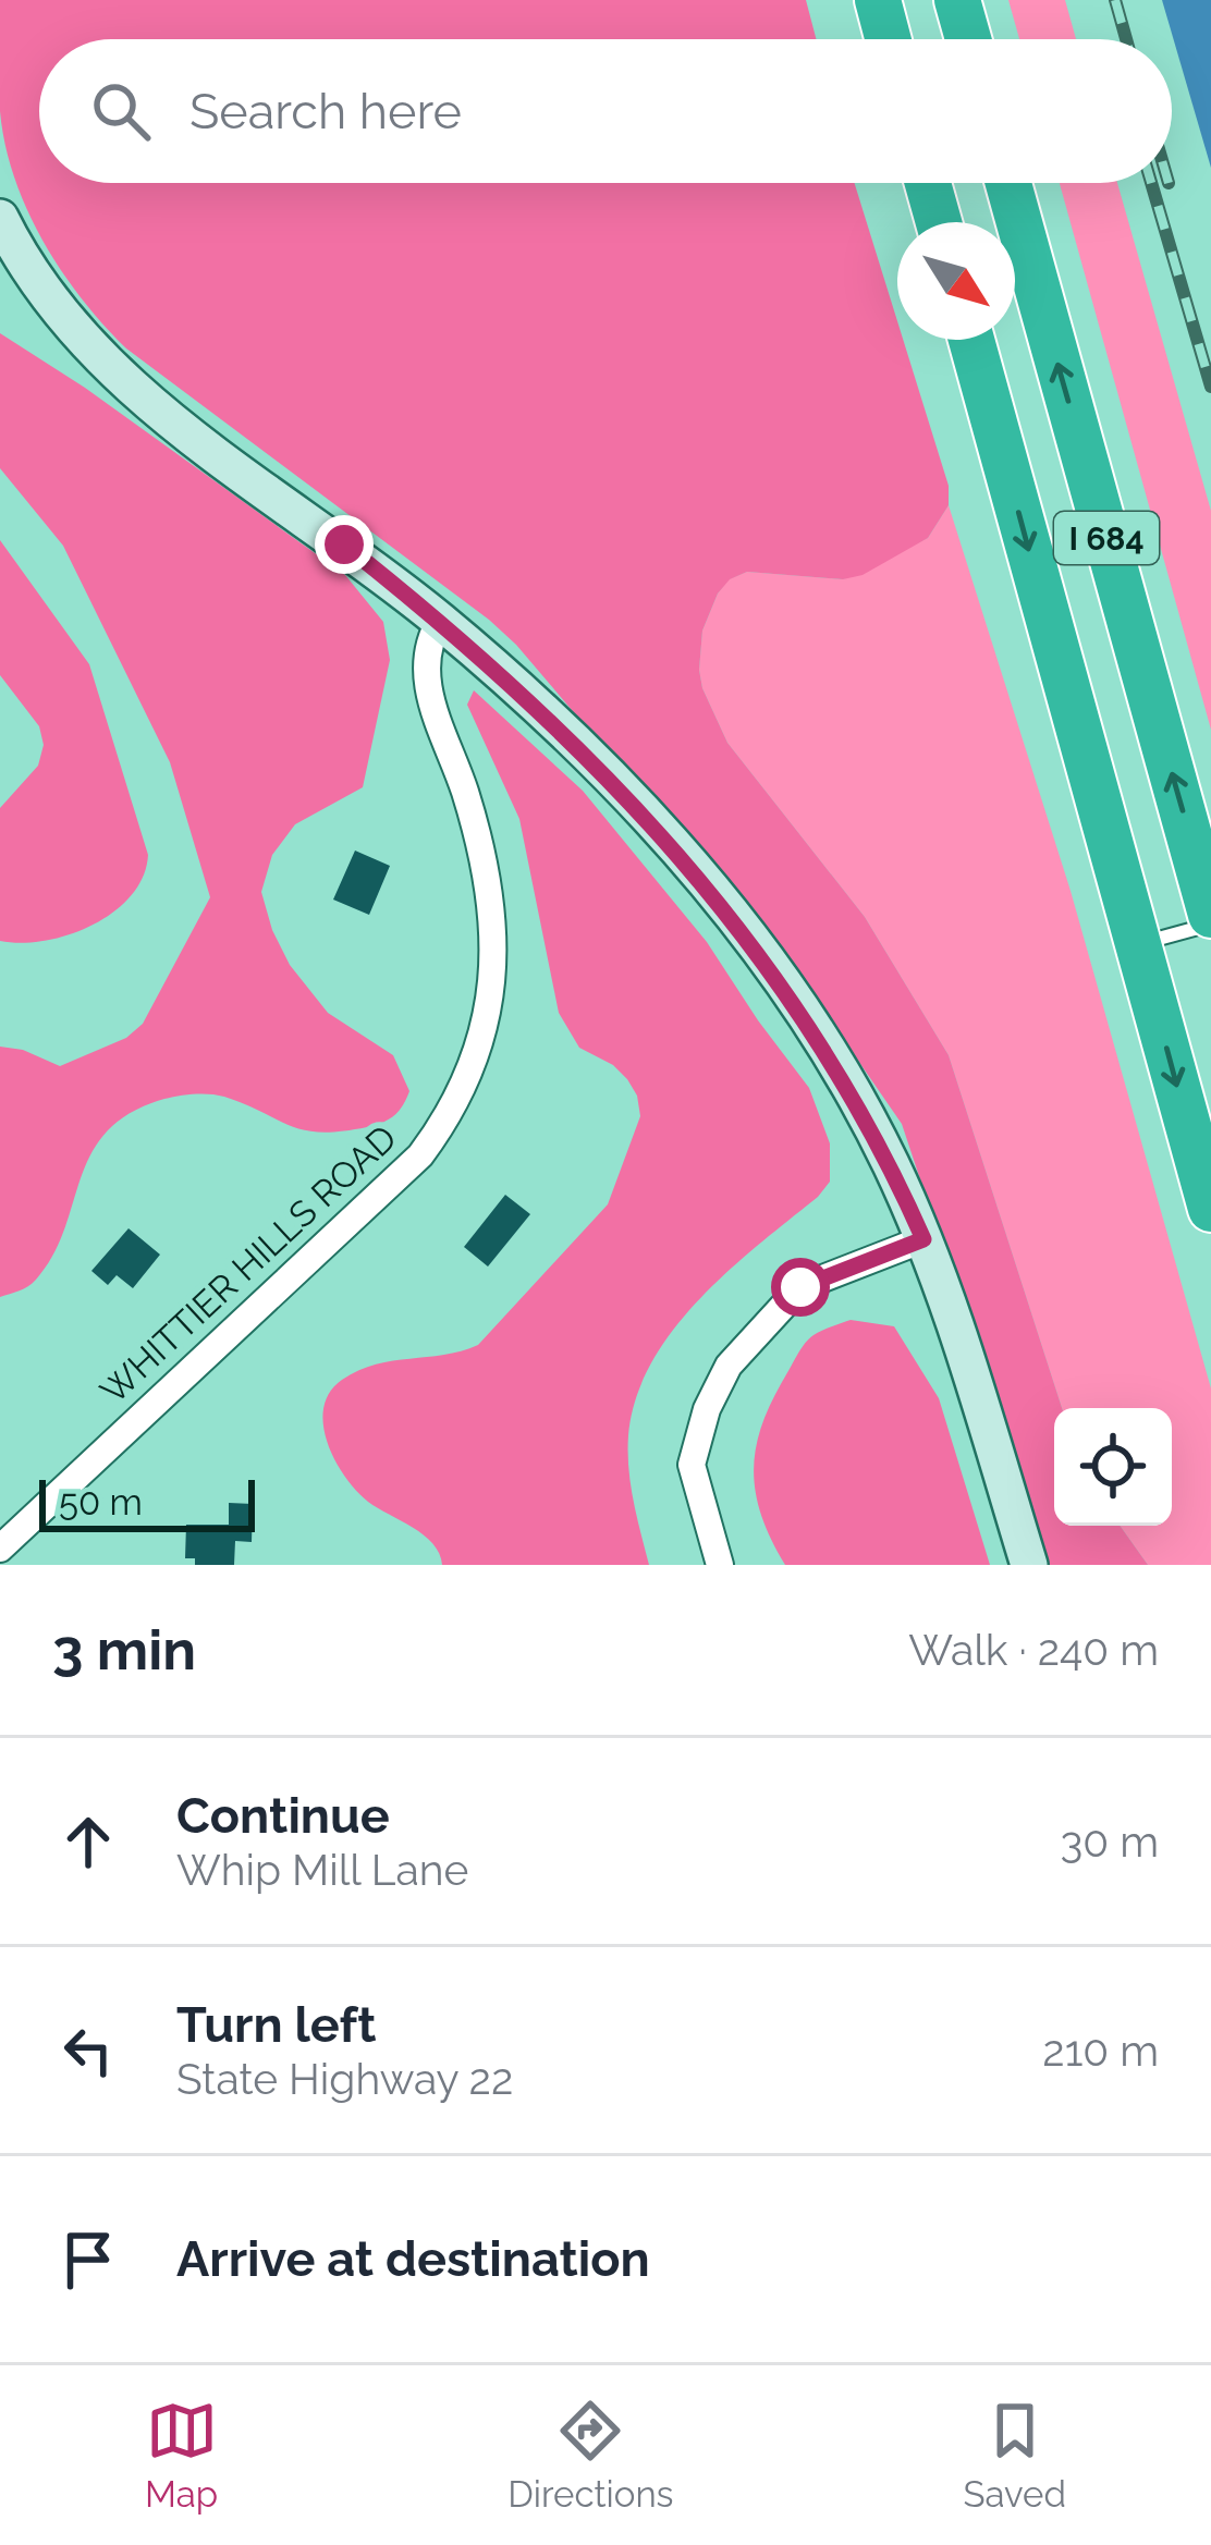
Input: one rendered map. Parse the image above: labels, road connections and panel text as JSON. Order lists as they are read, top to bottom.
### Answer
{
  "streets": {
    "highway": ["I 684"],
    "street": ["WHITTIER HILLS ROAD"]
  },
  "scale_bar": "50 m",
  "north": "bottom right",
  "page": {
    "search": "Search here",
    "scale": "50 m",
    "heading": ["3 min", "Walk · 240 m"],
    "list": [
      ["Continue", "Whip Mill Lane", "30 m"],
      ["Turn left", "State Highway 22", "210 m"],
      "Arrive at destination"
    ],
    "nav": ["Map", "Directions", "Saved"]
  }
}
